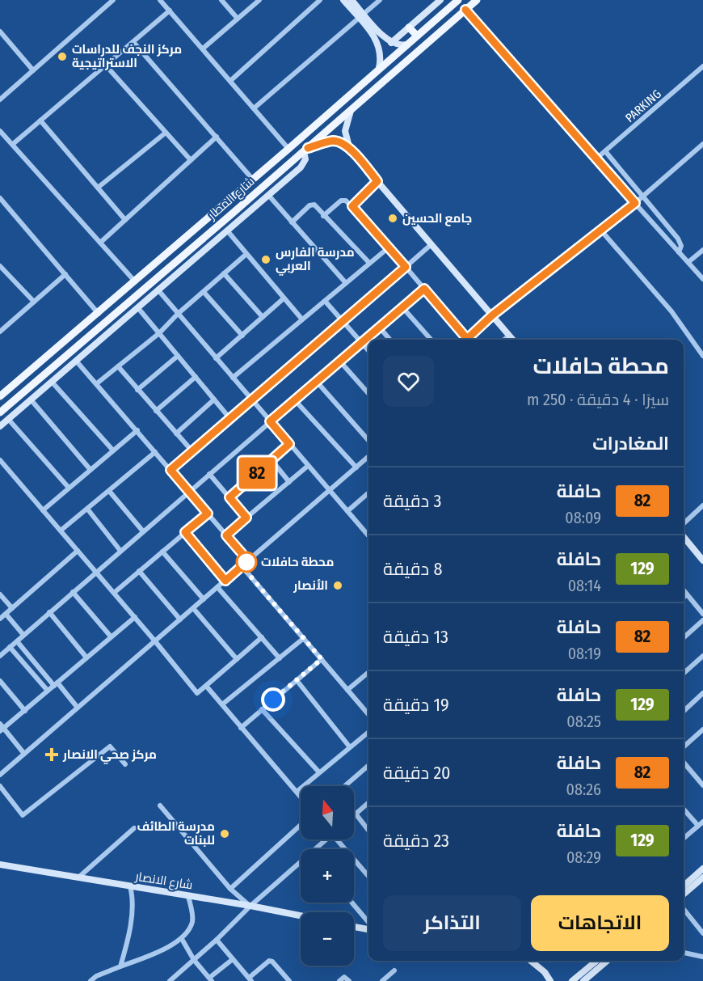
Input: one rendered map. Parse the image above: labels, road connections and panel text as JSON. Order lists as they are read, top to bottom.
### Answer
{
  "streets": {
    "main road": ["شارع المطار"],
    "street": ["PARKING", "شارع الانصار"]
  },
  "places": {
    "other": [
      "مركز النجف للدراسات الاستراتيجية",
      "جامع الحسين",
      "مدرسة الفارس العربي",
      "محطة حافلات",
      "الأنصار",
      "مدرسة الطائف للبنات"
    ],
    "health": ["مركز صحي الانصار"]
  },
  "lines": ["bus line 82"],
  "north": "top",
  "page": {
    "on_map": "82",
    "heading": [
      ["محطة حافلات", "سيرًا · 4 دقيقة · 250 m"],
      "المغادرات"
    ],
    "list": [
      {
        "mark": "82",
        "name": "حافلة",
        "note": "08:09",
        "value": "3 دقيقة"
      },
      {
        "mark": "129",
        "name": "حافلة",
        "note": "08:14",
        "value": "8 دقيقة"
      },
      {
        "mark": "82",
        "name": "حافلة",
        "note": "08:19",
        "value": "13 دقيقة"
      },
      {
        "mark": "129",
        "name": "حافلة",
        "note": "08:25",
        "value": "19 دقيقة"
      },
      {
        "mark": "82",
        "name": "حافلة",
        "note": "08:26",
        "value": "20 دقيقة"
      },
      {
        "mark": "129",
        "name": "حافلة",
        "note": "08:29",
        "value": "23 دقيقة"
      }
    ],
    "map_buttons": ["+", "−"],
    "buttons": ["الاتجاهات", "التذاكر"]
  }
}
